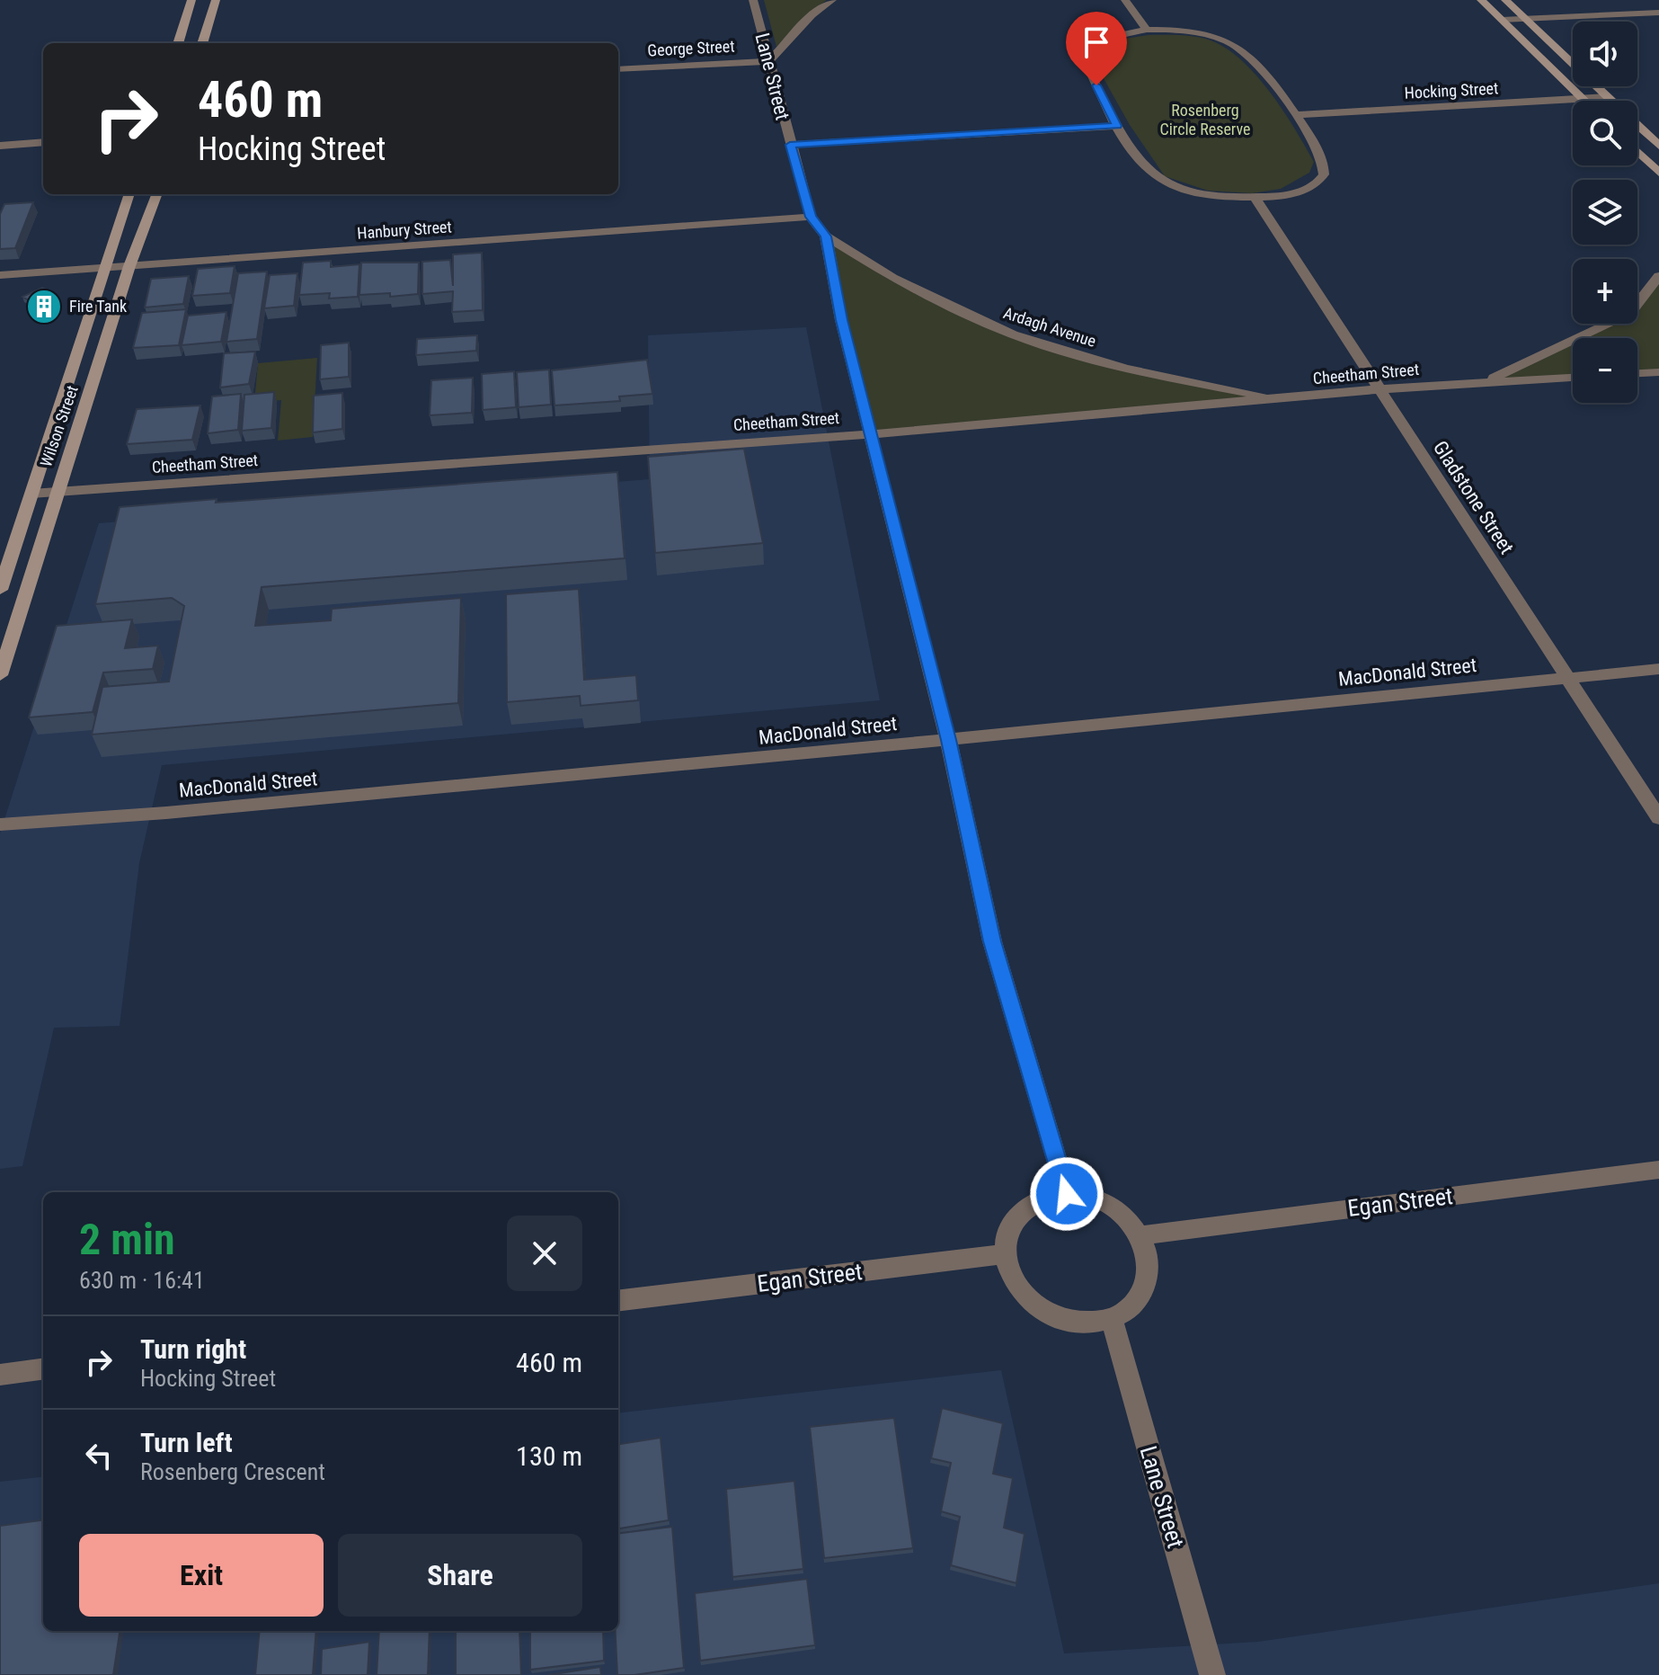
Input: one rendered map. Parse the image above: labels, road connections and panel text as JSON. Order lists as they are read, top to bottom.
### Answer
{
  "streets": {
    "street": [
      "George Street",
      "Lane Street",
      "Hocking Street",
      "Hanbury Street",
      "Ardagh Avenue",
      "Cheetham Street",
      "Wilson Street",
      "Gladstone Street",
      "MacDonald Street",
      "Egan Street"
    ]
  },
  "crossings": [
    ["George Street", "Lane Street"],
    ["Lane Street", "Hanbury Street"],
    ["Lane Street", "Ardagh Avenue"],
    ["Lane Street", "Cheetham Street"],
    ["Lane Street", "MacDonald Street"],
    ["Lane Street", "Egan Street"],
    ["Hanbury Street", "Wilson Street"],
    ["Ardagh Avenue", "Cheetham Street"],
    ["Cheetham Street", "Wilson Street"],
    ["Cheetham Street", "Gladstone Street"],
    ["Gladstone Street", "MacDonald Street"]
  ],
  "parks": ["Rosenberg Circle Reserve"],
  "places": {
    "building": ["Fire Tank"]
  },
  "page": {
    "map_buttons": ["+", "−"],
    "turn": ["460 m", "Hocking Street"],
    "heading": ["2 min", "630 m · 16:41"],
    "list": [
      {
        "name": "Turn right",
        "note": "Hocking Street",
        "value": "460 m"
      },
      {
        "name": "Turn left",
        "note": "Rosenberg Crescent",
        "value": "130 m"
      }
    ],
    "buttons": ["Exit", "Share"]
  }
}
